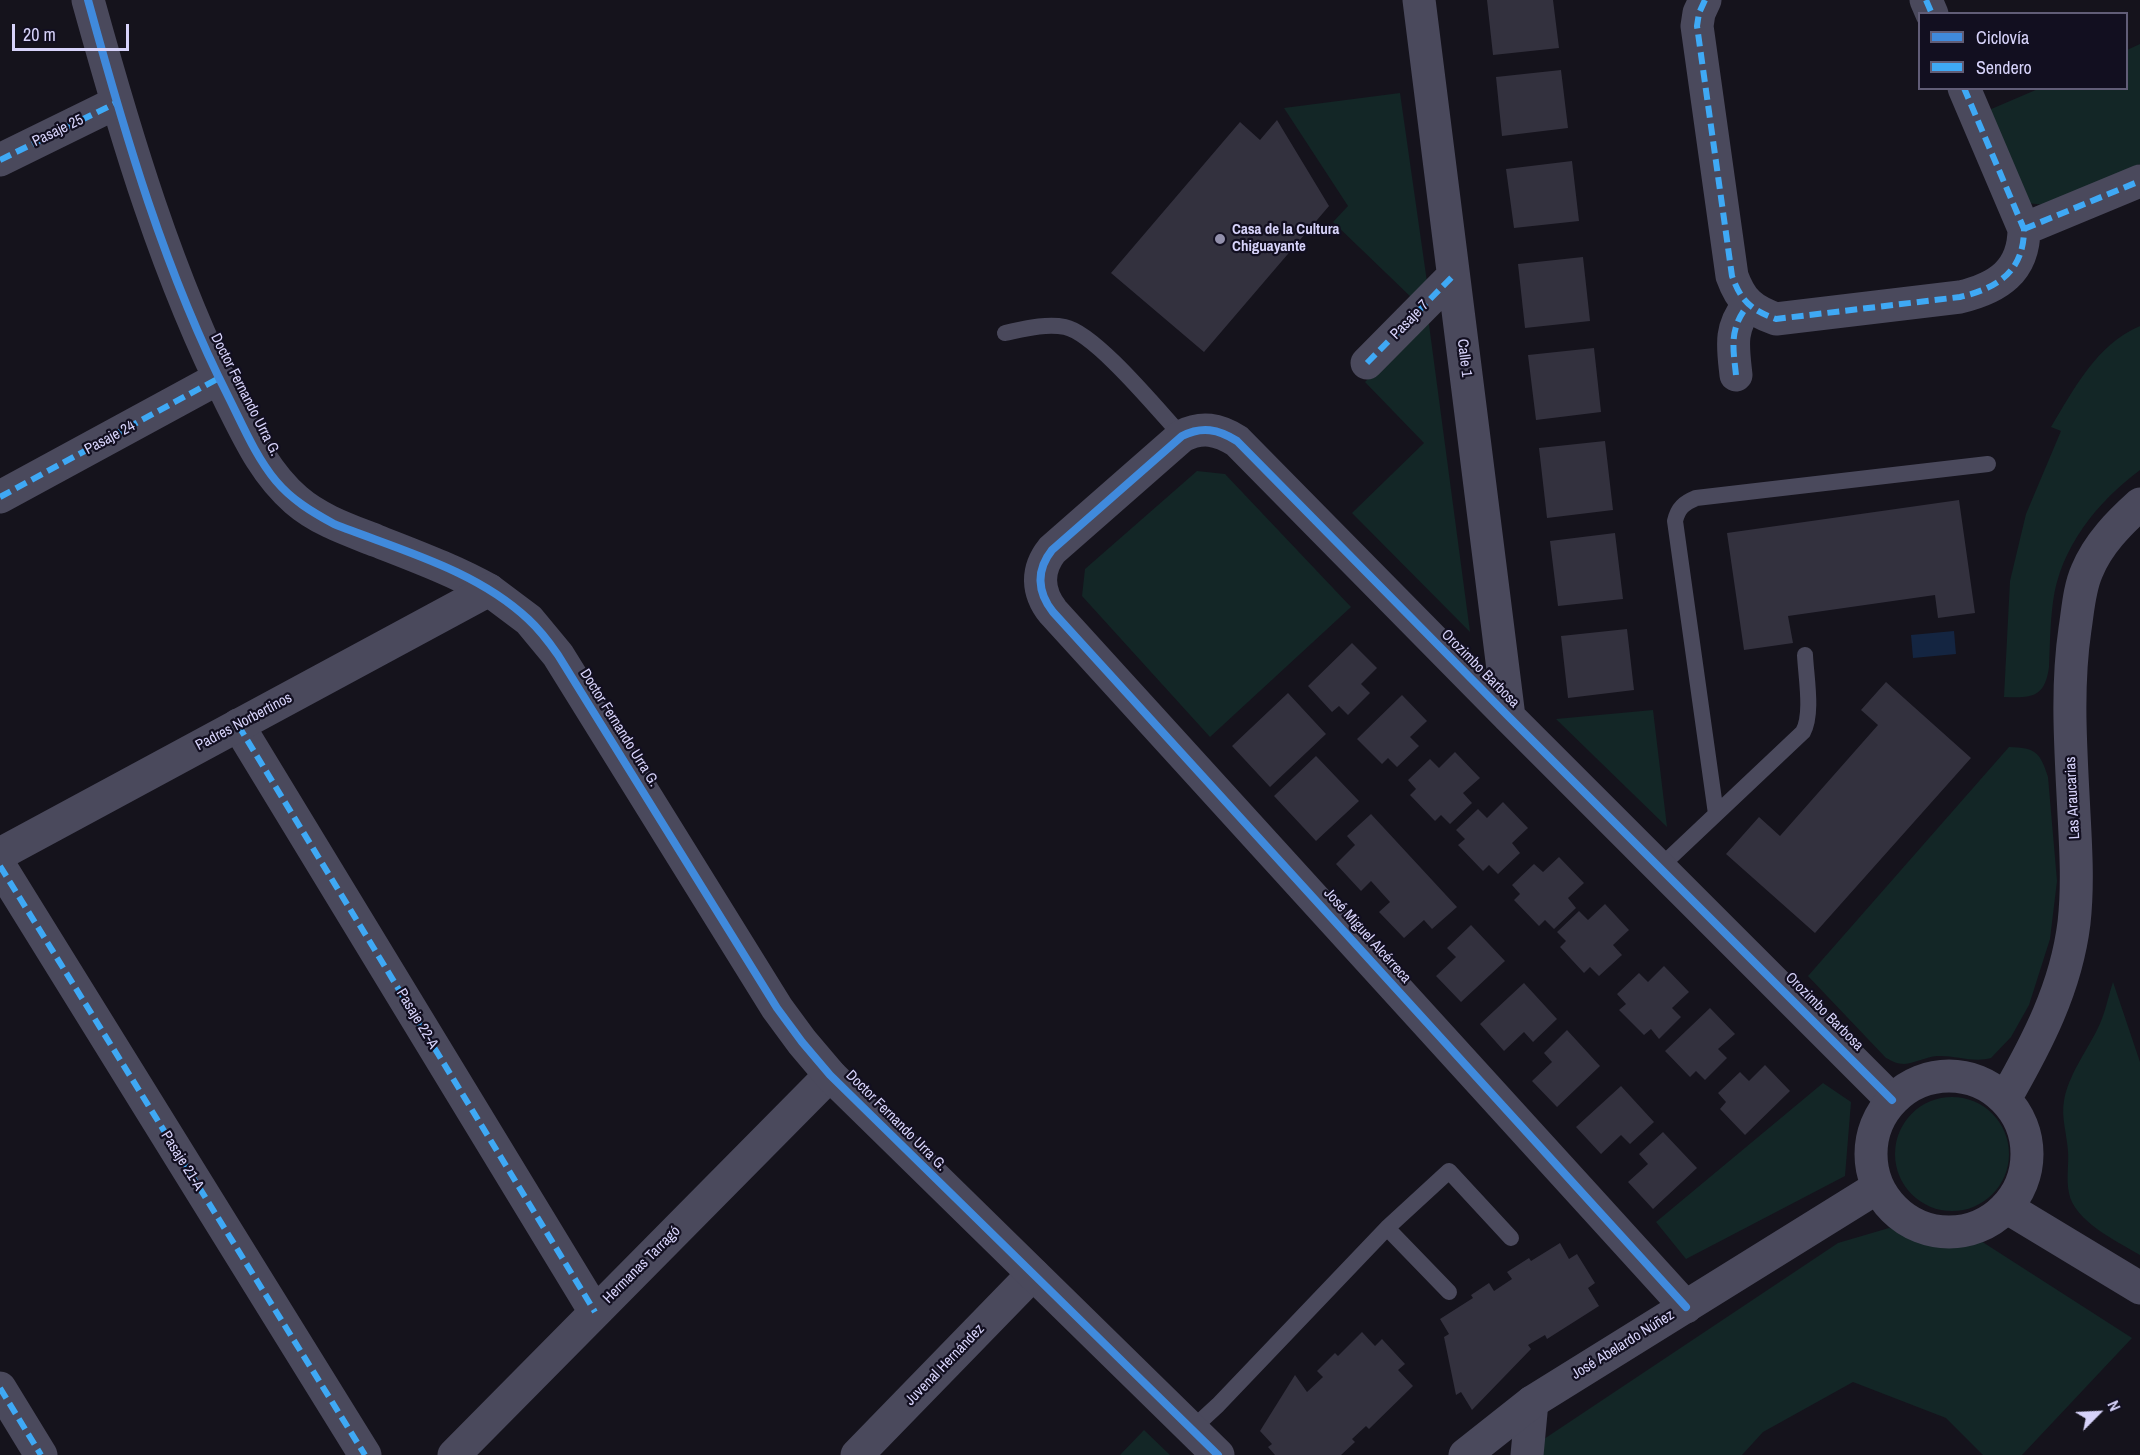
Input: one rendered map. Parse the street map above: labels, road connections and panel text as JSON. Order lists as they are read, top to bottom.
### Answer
{
  "streets": {
    "street": [
      "Pasaje 25",
      "Pasaje 7",
      "Calle 1",
      "Doctor Fernando Urra G.",
      "Pasaje 24",
      "Orozimbo Barbosa",
      "Padres Norbertinos",
      "Las Araucarias",
      "José Miguel Alcérreca",
      "Pasaje 22-A",
      "Pasaje 21-A",
      "Hermanas Tarragó",
      "José Abelardo Núñez",
      "Juvenal Hernández"
    ]
  },
  "crossings": [
    ["Pasaje 25", "Doctor Fernando Urra G."],
    ["Pasaje 7", "Calle 1"],
    ["Calle 1", "Orozimbo Barbosa"],
    ["Doctor Fernando Urra G.", "Pasaje 24"],
    ["Doctor Fernando Urra G.", "Padres Norbertinos"],
    ["Doctor Fernando Urra G.", "Hermanas Tarragó"],
    ["Doctor Fernando Urra G.", "Juvenal Hernández"],
    ["Orozimbo Barbosa", "Las Araucarias"],
    ["Orozimbo Barbosa", "José Miguel Alcérreca"],
    ["Orozimbo Barbosa", "José Abelardo Núñez"],
    ["Padres Norbertinos", "Pasaje 22-A"],
    ["Las Araucarias", "José Abelardo Núñez"],
    ["José Miguel Alcérreca", "José Abelardo Núñez"],
    ["Pasaje 22-A", "Hermanas Tarragó"]
  ],
  "places": ["Casa de la Cultura Chiguayante"],
  "legend": ["Ciclovía", "Sendero"],
  "scale_bar": "20 m",
  "north": "top right"
}
